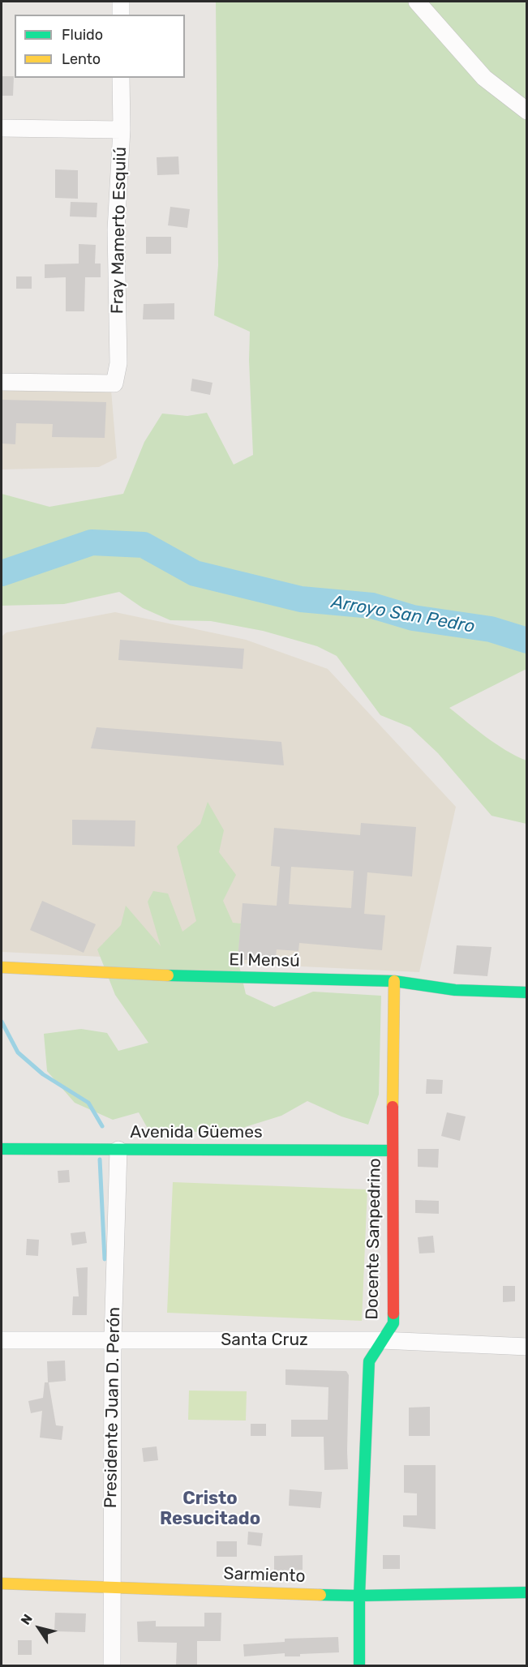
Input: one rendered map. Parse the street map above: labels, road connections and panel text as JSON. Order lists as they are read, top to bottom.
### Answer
{
  "streets": {
    "street": [
      "Fray Mamerto Esquiú",
      "El Mensú",
      "Avenida Güemes",
      "Docente Sanpedrino",
      "Santa Cruz",
      "Presidente Juan D. Perón",
      "Sarmiento"
    ]
  },
  "crossings": [
    ["El Mensú", "Docente Sanpedrino"],
    ["Avenida Güemes", "Docente Sanpedrino"],
    ["Avenida Güemes", "Presidente Juan D. Perón"],
    ["Docente Sanpedrino", "Santa Cruz"],
    ["Docente Sanpedrino", "Sarmiento"],
    ["Santa Cruz", "Presidente Juan D. Perón"],
    ["Presidente Juan D. Perón", "Sarmiento"]
  ],
  "districts": ["Cristo Resucitado"],
  "water": ["Arroyo San Pedro"],
  "legend": ["Fluido", "Lento"],
  "north": "top left"
}
